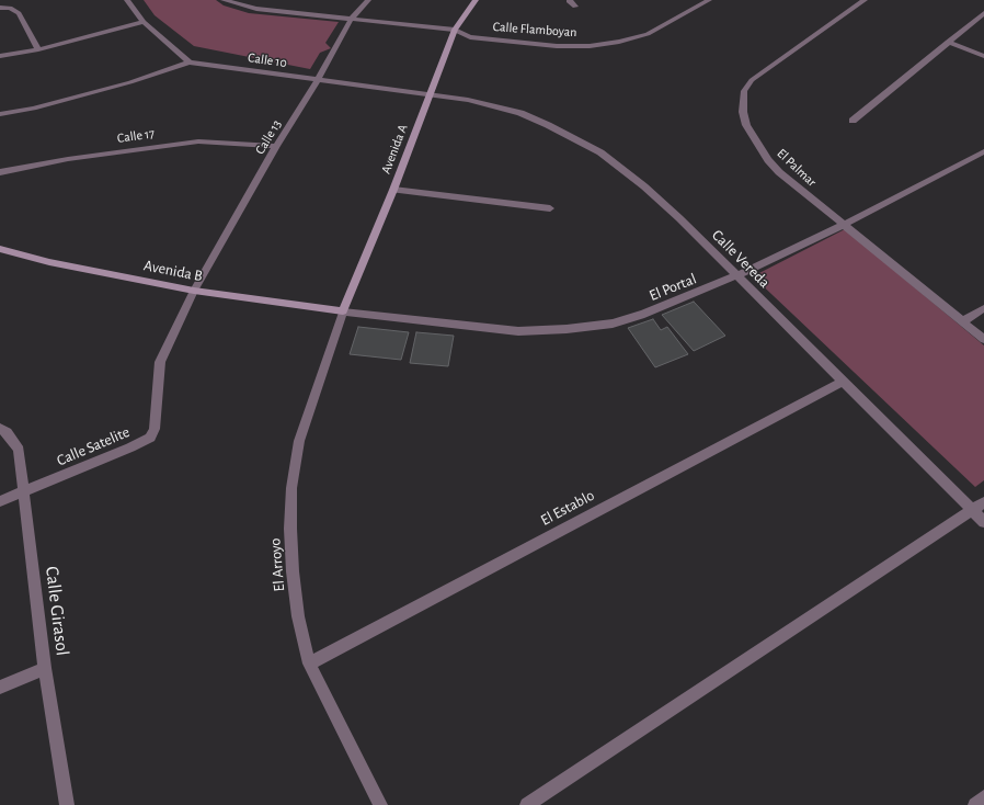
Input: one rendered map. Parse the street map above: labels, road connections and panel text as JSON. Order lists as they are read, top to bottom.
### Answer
{
  "streets": {
    "main road": ["Avenida A", "Avenida B"],
    "street": [
      "Calle Flamboyan",
      "Calle 10",
      "Calle 17",
      "Calle 13",
      "El Palmar",
      "Calle Vereda",
      "El Portal",
      "Calle Satelite",
      "El Establo",
      "El Arroyo",
      "Calle Girasol"
    ]
  },
  "crossings": [
    ["Calle Flamboyan", "Calle 13"],
    ["Calle Flamboyan", "Avenida A"],
    ["Calle 10", "Calle 13"],
    ["Calle 10", "Avenida A"],
    ["Calle 10", "Calle Vereda"],
    ["Calle 17", "Calle 13"],
    ["Calle 13", "Avenida B"],
    ["Calle 13", "Calle Satelite"],
    ["Avenida A", "Calle Vereda"],
    ["Avenida A", "Avenida B"],
    ["Avenida A", "El Portal"],
    ["Avenida A", "El Arroyo"],
    ["El Palmar", "El Portal"],
    ["Calle Vereda", "El Portal"],
    ["Calle Vereda", "El Establo"],
    ["Avenida B", "El Portal"],
    ["Avenida B", "Calle Satelite"],
    ["Avenida B", "El Arroyo"],
    ["El Portal", "El Arroyo"],
    ["Calle Satelite", "Calle Girasol"],
    ["El Establo", "El Arroyo"]
  ]
}
